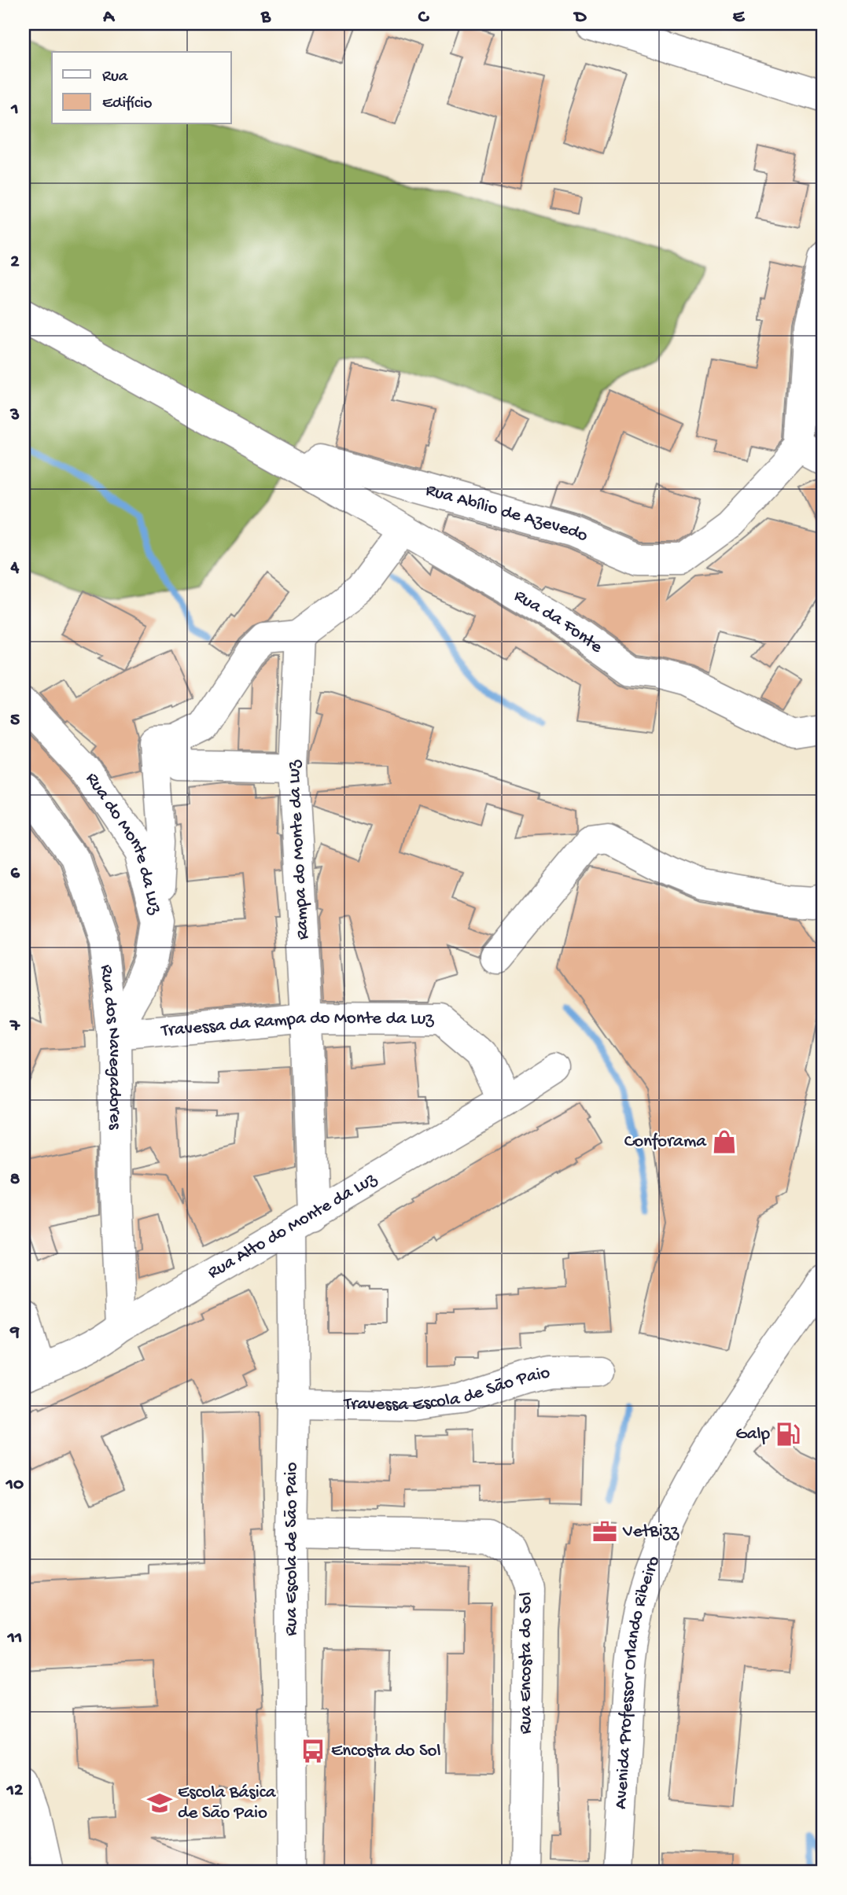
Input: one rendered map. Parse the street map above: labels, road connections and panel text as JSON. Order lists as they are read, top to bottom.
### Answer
{
  "streets": {
    "street": [
      "Rua Abílio de Azevedo",
      "Rua da Fonte",
      "Rua do Monte da Luz",
      "Rampa do Monte da Luz",
      "Travessa da Rampa do Monte da Luz",
      "Rua dos Navegadores",
      "Rua Alto do Monte da Luz",
      "Travessa Escola de São Paio",
      "Rua Escola de São Paio",
      "Rua Encosta do Sol",
      "Avenida Professor Orlando Ribeiro"
    ]
  },
  "crossings": [
    ["Rua Abílio de Azevedo", "Rua da Fonte"],
    ["Rua do Monte da Luz", "Travessa da Rampa do Monte da Luz"],
    ["Rua do Monte da Luz", "Rua dos Navegadores"],
    ["Rampa do Monte da Luz", "Travessa da Rampa do Monte da Luz"],
    ["Rampa do Monte da Luz", "Rua Alto do Monte da Luz"],
    ["Rampa do Monte da Luz", "Rua Escola de São Paio"],
    ["Travessa da Rampa do Monte da Luz", "Rua dos Navegadores"],
    ["Travessa da Rampa do Monte da Luz", "Rua Alto do Monte da Luz"],
    ["Rua dos Navegadores", "Rua Alto do Monte da Luz"],
    ["Rua Alto do Monte da Luz", "Rua Escola de São Paio"],
    ["Travessa Escola de São Paio", "Rua Escola de São Paio"],
    ["Rua Escola de São Paio", "Rua Encosta do Sol"]
  ],
  "places": {
    "shop": ["Conforama"],
    "fuel station": ["Galp"],
    "office": ["VetBizz"],
    "bus stop": ["Encosta do Sol"],
    "school or university": ["Escola Básica de São Paio"]
  },
  "legend": ["Rua", "Edifício"],
  "grid": {
    "columns": [
      "A",
      "B",
      "C",
      "D",
      "E"
    ],
    "rows": [
      "1",
      "2",
      "3",
      "4",
      "5",
      "6",
      "7",
      "8",
      "9",
      "10",
      "11",
      "12"
    ]
  }
}
